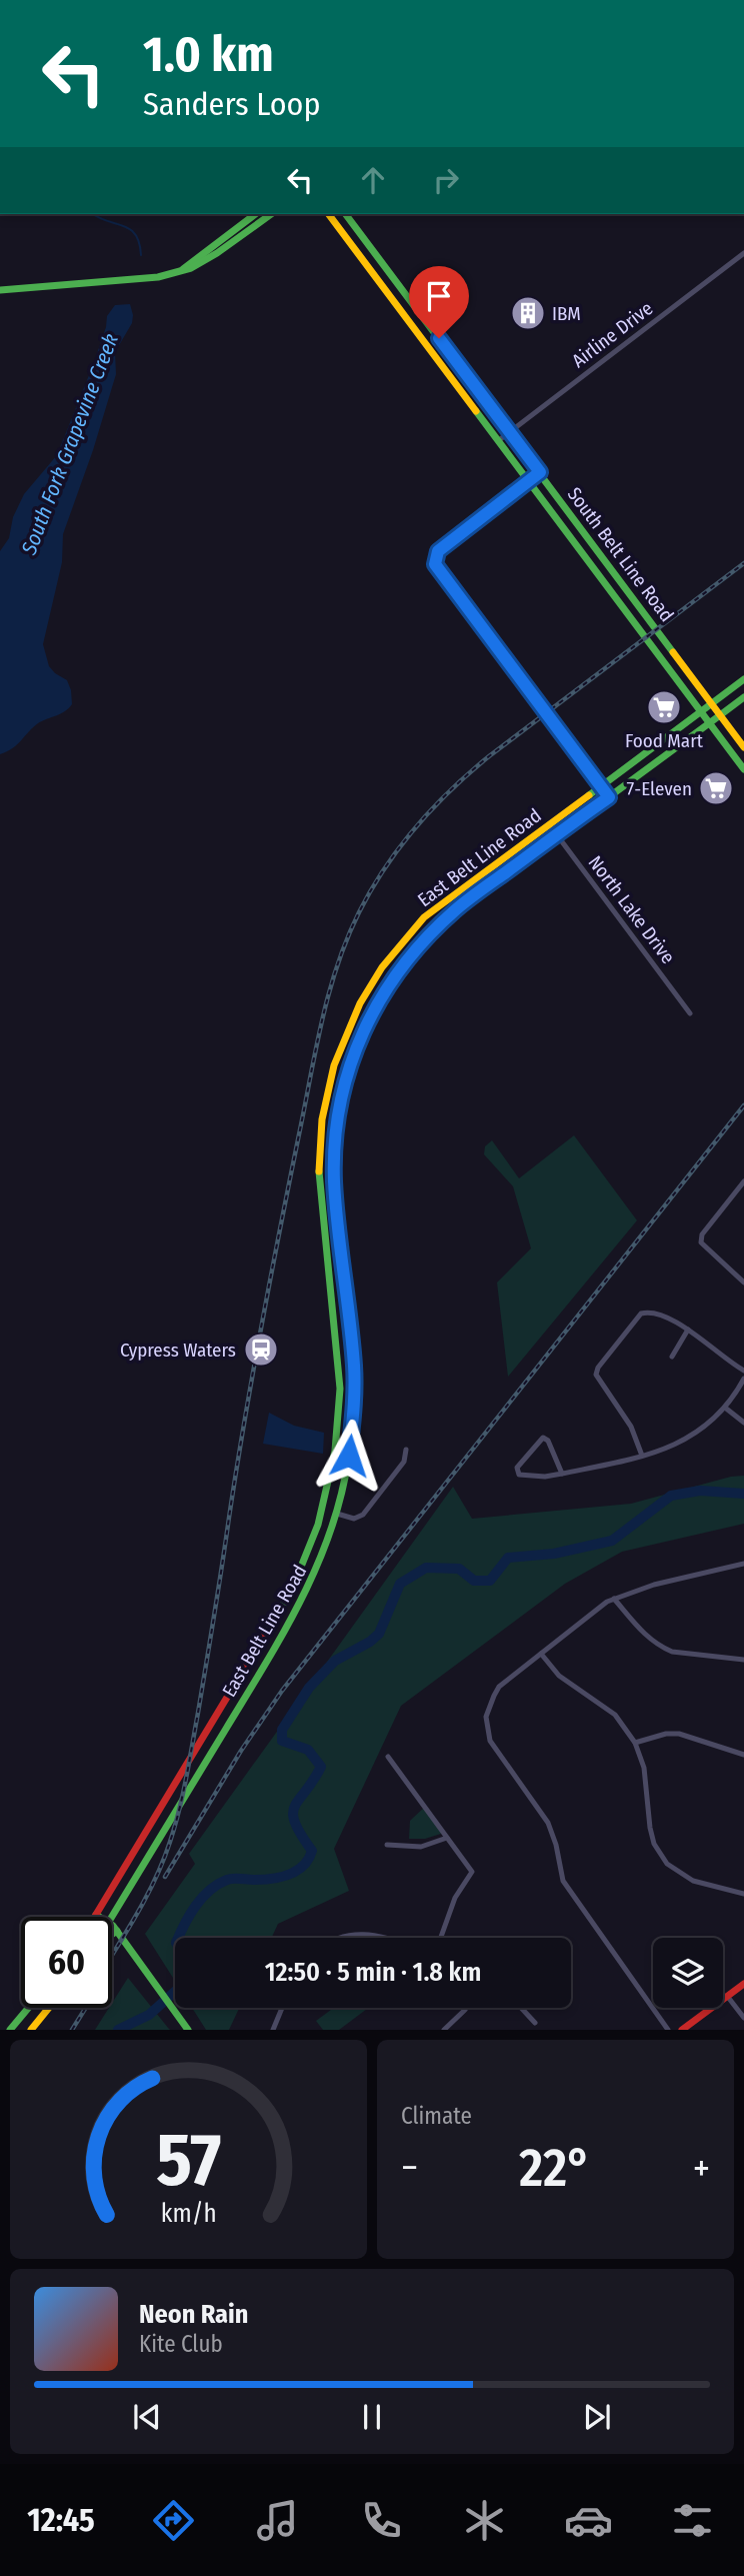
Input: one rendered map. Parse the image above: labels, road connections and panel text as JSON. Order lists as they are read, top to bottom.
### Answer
{
  "streets": {
    "main road": ["South Belt Line Road", "East Belt Line Road"],
    "street": ["Airline Drive", "North Lake Drive"]
  },
  "crossings": [
    ["Airline Drive", "South Belt Line Road"],
    ["South Belt Line Road", "East Belt Line Road"],
    ["East Belt Line Road", "North Lake Drive"]
  ],
  "water": ["South Fork Grapevine Creek"],
  "places": {
    "building": ["IBM"],
    "supermarket": ["Food Mart", "7-Eleven"],
    "station": ["Cypress Waters"]
  },
  "page": {
    "turn": ["1.0 km", "Sanders Loop"],
    "limit": "60",
    "trip": "12:50 · 5 min · 1.8 km",
    "tile": "Climate",
    "heat": ["−", "22°", "+"],
    "song": ["Neon Rain", "Kite Club"],
    "tabs": "12:45",
    "gauge": ["57", "km/h"]
  }
}
